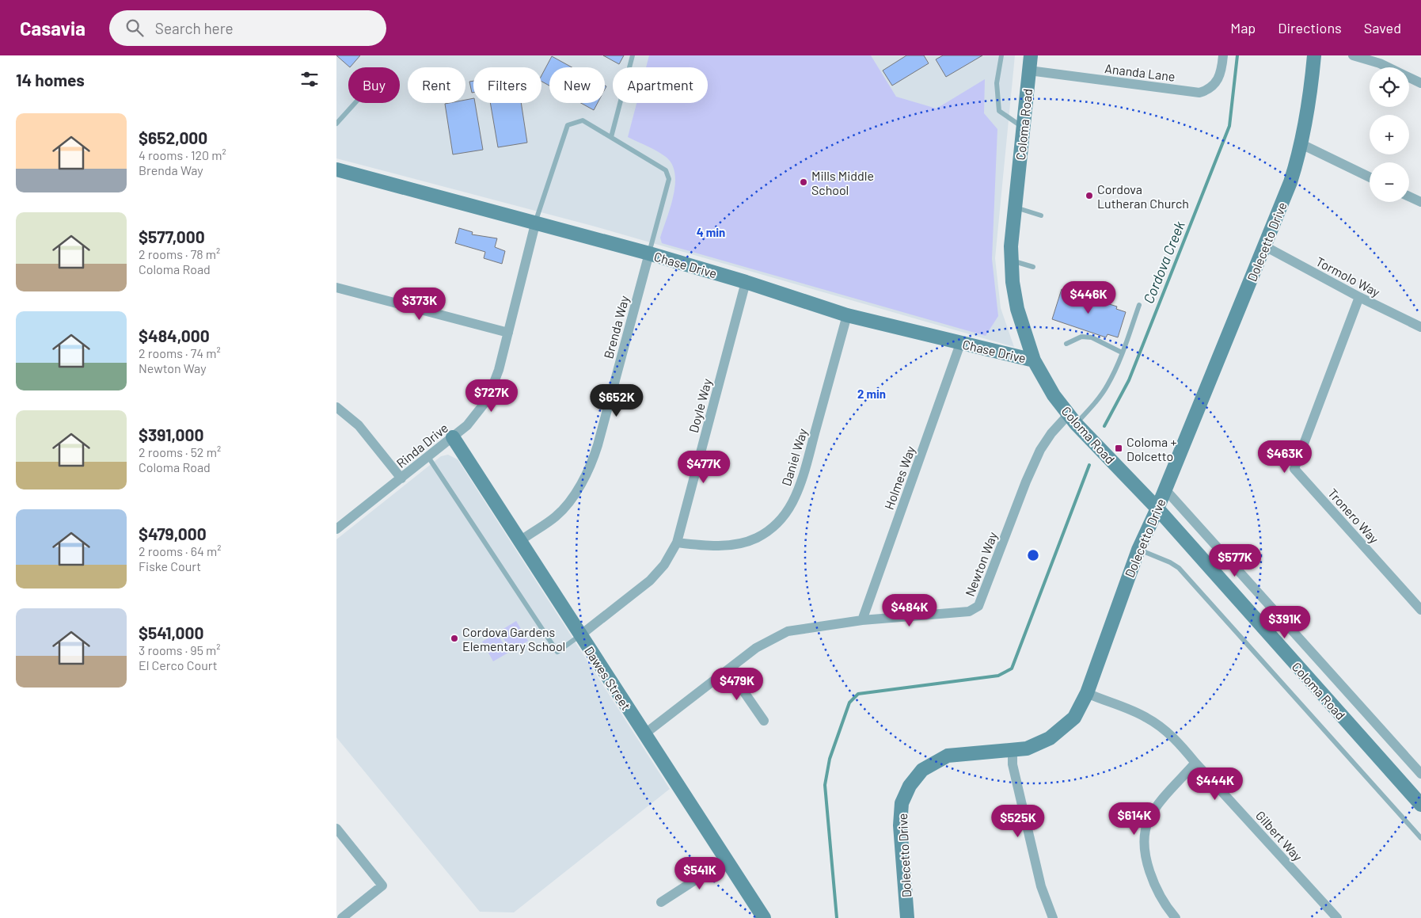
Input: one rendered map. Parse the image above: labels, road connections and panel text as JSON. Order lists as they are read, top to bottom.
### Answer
{
  "streets": {
    "street": [
      "Ananda Lane",
      "Coloma Road",
      "Dolecetto Drive",
      "Chase Drive",
      "Tormolo Way",
      "Brenda Way",
      "Doyle Way",
      "Rinda Drive",
      "Daniel Way",
      "Holmes Way",
      "Tronero Way",
      "Newton Way",
      "Dawes Street",
      "Gilbert Way"
    ]
  },
  "crossings": [
    ["Ananda Lane", "Coloma Road"],
    ["Coloma Road", "Dolecetto Drive"],
    ["Coloma Road", "Chase Drive"],
    ["Coloma Road", "Newton Way"],
    ["Dolecetto Drive", "Tormolo Way"],
    ["Dolecetto Drive", "Gilbert Way"],
    ["Chase Drive", "Brenda Way"],
    ["Chase Drive", "Doyle Way"],
    ["Chase Drive", "Rinda Drive"],
    ["Chase Drive", "Daniel Way"],
    ["Chase Drive", "Holmes Way"],
    ["Tormolo Way", "Tronero Way"],
    ["Brenda Way", "Dawes Street"],
    ["Doyle Way", "Daniel Way"],
    ["Doyle Way", "Dawes Street"],
    ["Rinda Drive", "Dawes Street"],
    ["Holmes Way", "Newton Way"],
    ["Newton Way", "Dawes Street"]
  ],
  "water": ["Cordova Creek"],
  "places": {
    "other": ["Mills Middle School", "Cordova Lutheran Church", "Cordova Gardens Elementary School"],
    "transit": ["Coloma + Dolcetto"]
  },
  "page": {
    "header": "Casavia",
    "search": "Search here",
    "nav": ["Map", "Directions", "Saved"],
    "heading": "14 homes",
    "map_buttons": ["+", "−"],
    "chip": [
      "Buy",
      "Rent",
      "Filters",
      "New",
      "Apartment"
    ],
    "list": [
      {
        "name": "$652,000",
        "note": "4 rooms · 120 m² · Brenda Way"
      },
      {
        "name": "$577,000",
        "note": "2 rooms · 78 m² · Coloma Road"
      },
      {
        "name": "$484,000",
        "note": "2 rooms · 74 m² · Newton Way"
      },
      {
        "name": "$391,000",
        "note": "2 rooms · 52 m² · Coloma Road"
      },
      {
        "name": "$479,000",
        "note": "2 rooms · 64 m² · Fiske Court"
      },
      {
        "name": "$541,000",
        "note": "3 rooms · 95 m² · El Cerco Court"
      }
    ],
    "price": [
      "$446K",
      "$373K",
      "$727K",
      "$652K",
      "$463K",
      "$477K",
      "$577K",
      "$484K",
      "$391K",
      "$479K",
      "$444K",
      "$614K",
      "$525K",
      "$541K"
    ]
  },
  "rings": ["4 min", "2 min"]
}
